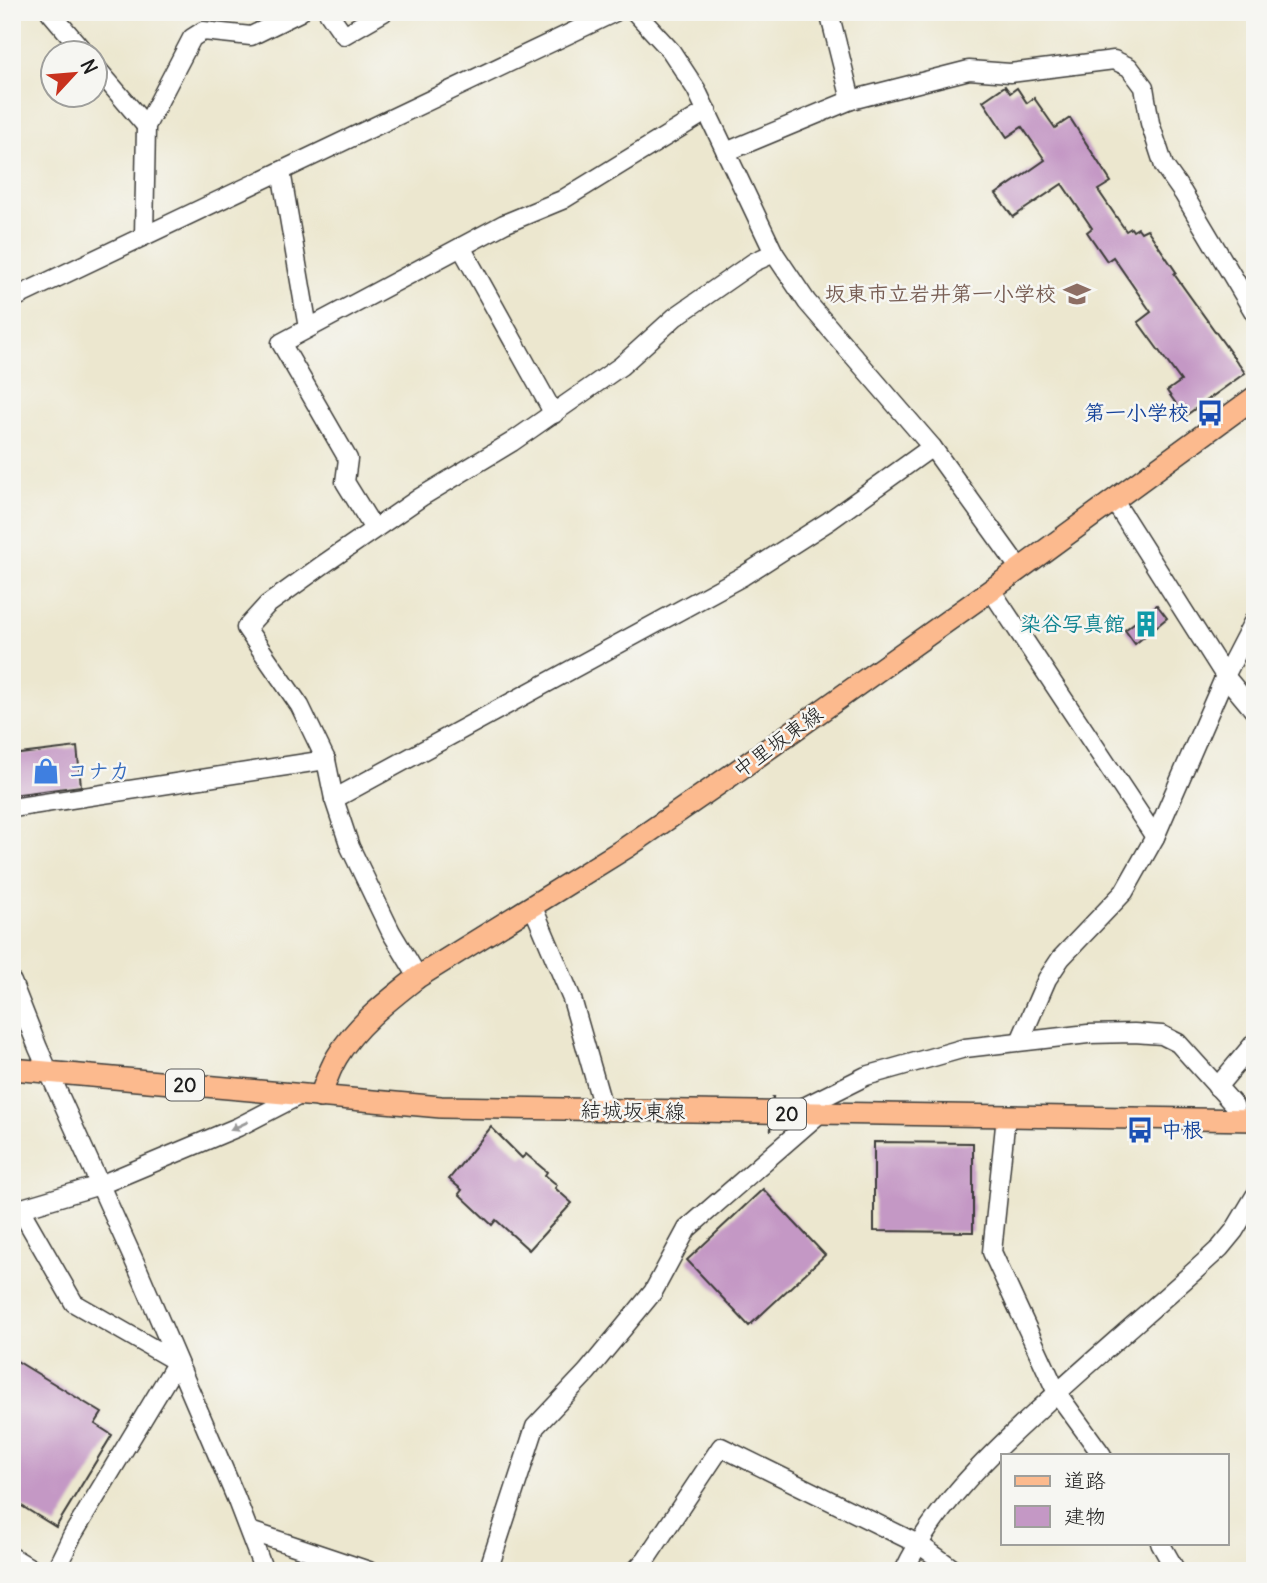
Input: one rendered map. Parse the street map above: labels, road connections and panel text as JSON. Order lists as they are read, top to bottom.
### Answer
{
  "streets": {
    "main road": ["中里坂東線", "20", "結城坂東線"]
  },
  "crossings": [
    ["中里坂東線", "結城坂東線"]
  ],
  "places": {
    "school or university": ["坂東市立岩井第一小学校"],
    "bus stop": ["第一小学校", "中根"],
    "building": ["染谷写真館"],
    "shop": ["コナカ"]
  },
  "legend": ["道路", "建物"],
  "north": "top right"
}
